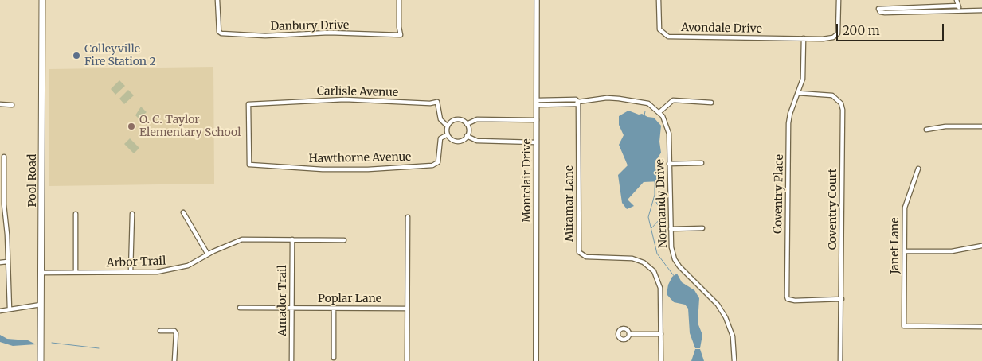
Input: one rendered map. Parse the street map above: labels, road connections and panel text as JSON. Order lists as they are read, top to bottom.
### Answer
{
  "streets": {
    "main road": ["Pool Road"],
    "street": [
      "Danbury Drive",
      "Avondale Drive",
      "Carlisle Avenue",
      "Hawthorne Avenue",
      "Montclair Drive",
      "Coventry Place",
      "Miramar Lane",
      "Normandy Drive",
      "Coventry Court",
      "Janet Lane",
      "Arbor Trail",
      "Poplar Lane",
      "Amador Trail"
    ]
  },
  "crossings": [
    ["Avondale Drive", "Coventry Place"],
    ["Carlisle Avenue", "Hawthorne Avenue"],
    ["Pool Road", "Arbor Trail"],
    ["Coventry Place", "Coventry Court"],
    ["Arbor Trail", "Amador Trail"],
    ["Poplar Lane", "Amador Trail"]
  ],
  "places": ["Colleyville Fire Station 2", "O. C. Taylor Elementary School"],
  "scale_bar": "200 m"
}
